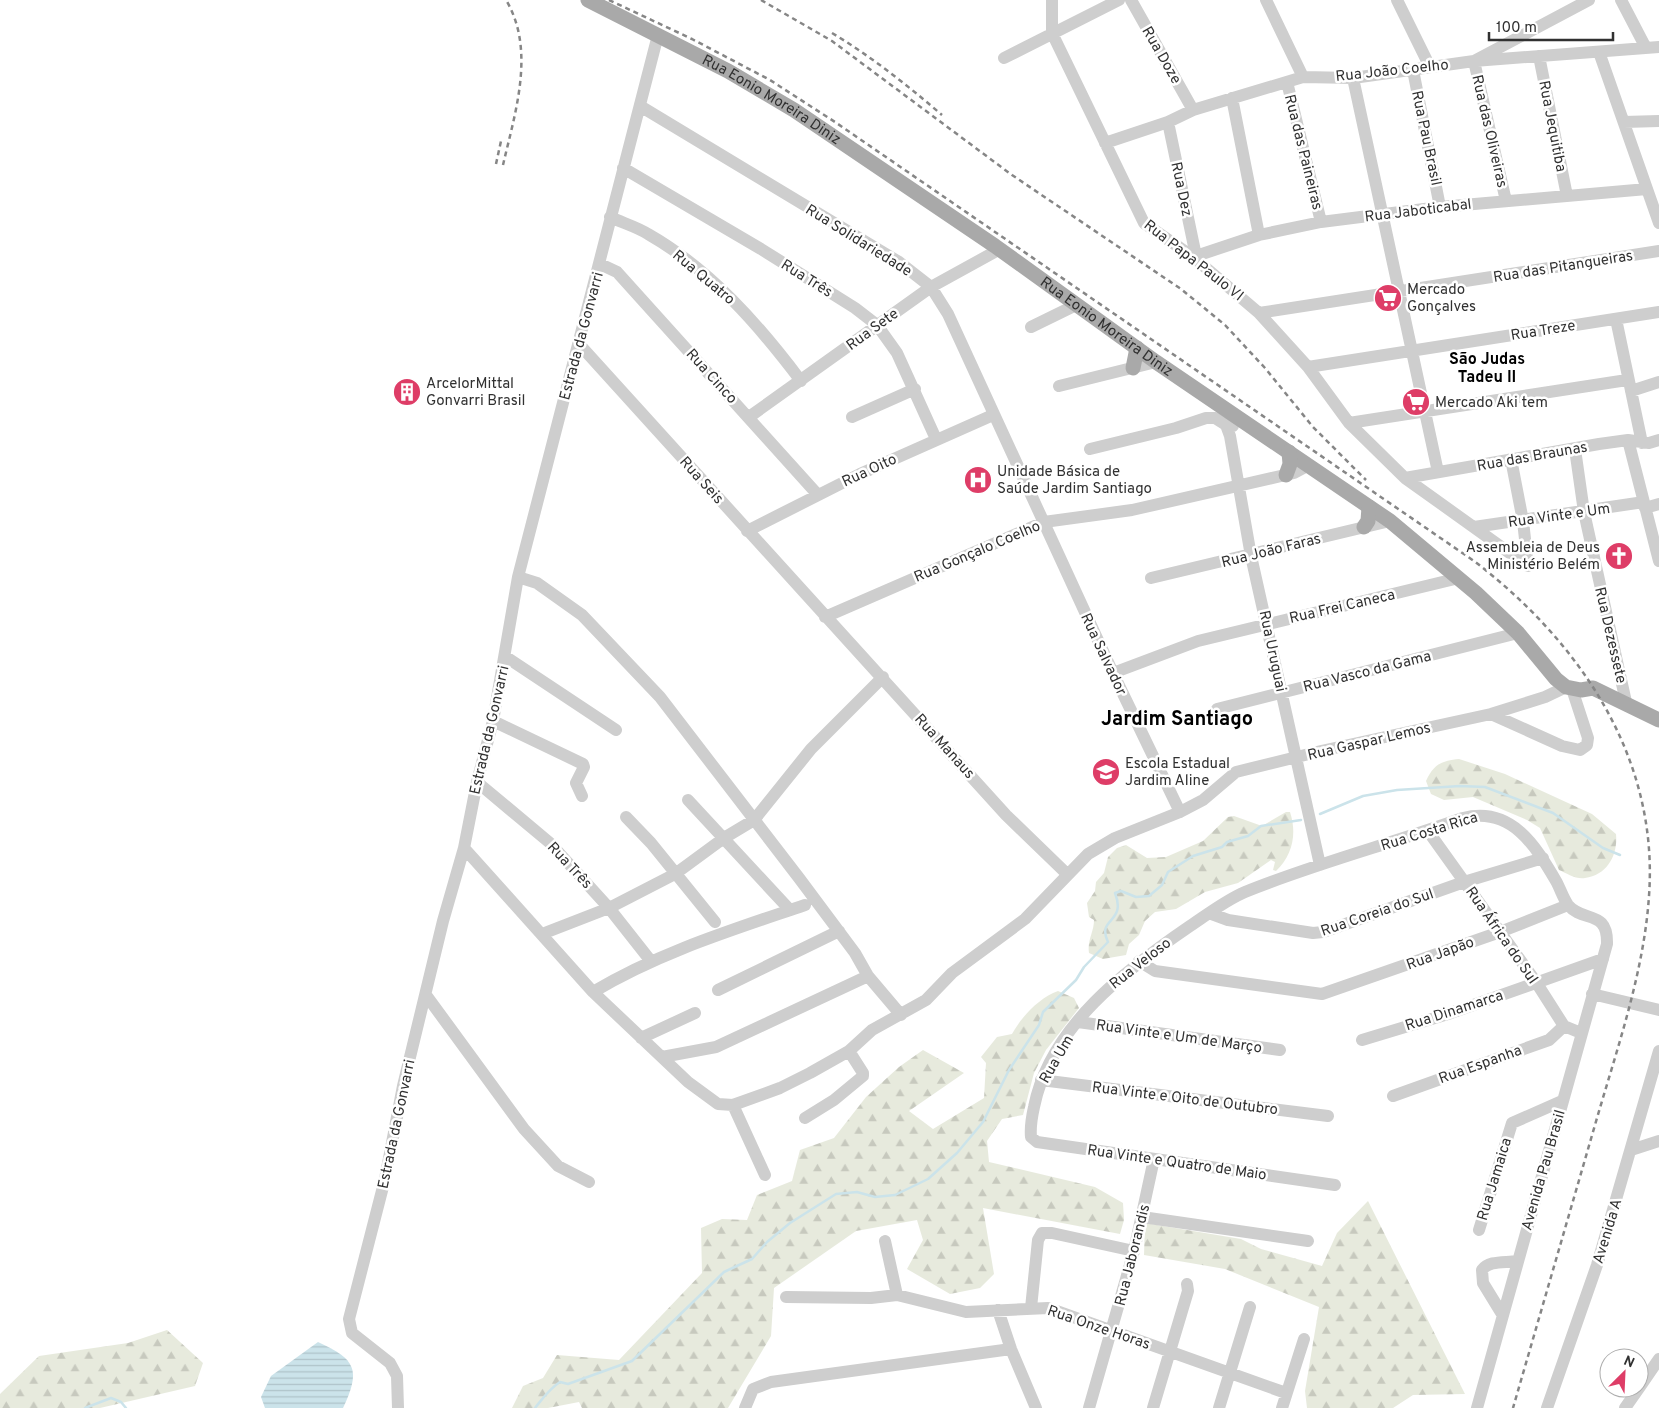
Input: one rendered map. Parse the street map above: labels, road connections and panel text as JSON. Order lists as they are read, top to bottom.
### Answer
{
  "streets": {
    "main road": ["Rua Eonio Moreira Diniz"],
    "street": [
      "Rua Doze",
      "Rua João Coelho",
      "Rua Jequitiba",
      "Rua das Oliveiras",
      "Rua Pau Brasil",
      "Rua das Paineiras",
      "Rua Dez",
      "Rua Jaboticabal",
      "Rua Solidariedade",
      "Rua Papa Paulo VI",
      "Rua das Pitangueiras",
      "Rua Quatro",
      "Rua Três",
      "Rua Sete",
      "Rua Treze",
      "Estrada da Gonvarri",
      "Rua Cinco",
      "Rua das Braunas",
      "Rua Oito",
      "Rua Seis",
      "Rua Vinte e Um",
      "Rua João Faras",
      "Rua Gonçalo Coelho",
      "Rua Frei Caneca",
      "Rua Dezessete",
      "Rua Uruguai",
      "Rua Salvador",
      "Rua Vasco da Gama",
      "Rua Gaspar Lemos",
      "Rua Manaus",
      "Rua Costa Rica",
      "Rua Coreia do Sul",
      "Rua África do Sul",
      "Rua Japão",
      "Rua Veloso",
      "Rua Dinamarca",
      "Rua Vinte e Um de Março",
      "Rua Um",
      "Rua Espanha",
      "Rua Vinte e Oito de Outubro",
      "Rua Vinte e Quatro de Maio",
      "Avenida Pau Brasil",
      "Rua Jamaica",
      "Avenida A",
      "Rua Jaborandis",
      "Rua Onze Horas"
    ]
  },
  "crossings": [
    ["Rua Doze", "Rua João Coelho"],
    ["Rua João Coelho", "Rua Jequitiba"],
    ["Rua João Coelho", "Rua das Oliveiras"],
    ["Rua João Coelho", "Rua Pau Brasil"],
    ["Rua João Coelho", "Rua das Paineiras"],
    ["Rua João Coelho", "Rua Dez"],
    ["Rua João Coelho", "Rua Papa Paulo VI"],
    ["Rua Eonio Moreira Diniz", "Rua Sete"],
    ["Rua Eonio Moreira Diniz", "Estrada da Gonvarri"],
    ["Rua Eonio Moreira Diniz", "Rua João Faras"],
    ["Rua Eonio Moreira Diniz", "Rua Gonçalo Coelho"],
    ["Rua Eonio Moreira Diniz", "Rua Frei Caneca"],
    ["Rua Eonio Moreira Diniz", "Rua Uruguai"],
    ["Rua Eonio Moreira Diniz", "Rua Vasco da Gama"],
    ["Rua Eonio Moreira Diniz", "Rua Gaspar Lemos"],
    ["Rua Jequitiba", "Rua Jaboticabal"],
    ["Rua das Oliveiras", "Rua Jaboticabal"],
    ["Rua Pau Brasil", "Rua Jaboticabal"],
    ["Rua das Paineiras", "Rua Jaboticabal"],
    ["Rua Dez", "Rua Jaboticabal"],
    ["Rua Dez", "Rua Papa Paulo VI"],
    ["Rua Jaboticabal", "Rua Papa Paulo VI"],
    ["Rua Solidariedade", "Rua Sete"],
    ["Rua Solidariedade", "Estrada da Gonvarri"],
    ["Rua Solidariedade", "Rua Oito"],
    ["Rua Solidariedade", "Rua Gonçalo Coelho"],
    ["Rua Solidariedade", "Rua Salvador"],
    ["Rua Papa Paulo VI", "Rua das Pitangueiras"],
    ["Rua Papa Paulo VI", "Rua Treze"],
    ["Rua Papa Paulo VI", "Rua das Braunas"],
    ["Rua Papa Paulo VI", "Rua Vinte e Um"],
    ["Rua Quatro", "Rua Sete"],
    ["Rua Quatro", "Estrada da Gonvarri"],
    ["Rua Três", "Rua Sete"],
    ["Rua Três", "Estrada da Gonvarri"],
    ["Rua Três", "Rua Oito"],
    ["Rua Sete", "Rua Cinco"],
    ["Estrada da Gonvarri", "Rua Cinco"],
    ["Estrada da Gonvarri", "Rua Seis"],
    ["Rua Cinco", "Rua Oito"],
    ["Rua das Braunas", "Rua Dezessete"],
    ["Rua Oito", "Rua Seis"],
    ["Rua Seis", "Rua Gonçalo Coelho"],
    ["Rua Seis", "Rua Manaus"],
    ["Rua Vinte e Um", "Rua Dezessete"],
    ["Rua João Faras", "Rua Uruguai"],
    ["Rua Gonçalo Coelho", "Rua Uruguai"],
    ["Rua Gonçalo Coelho", "Rua Salvador"],
    ["Rua Gonçalo Coelho", "Rua Manaus"],
    ["Rua Frei Caneca", "Rua Uruguai"],
    ["Rua Frei Caneca", "Rua Salvador"],
    ["Rua Uruguai", "Rua Vasco da Gama"],
    ["Rua Uruguai", "Rua Gaspar Lemos"],
    ["Rua Uruguai", "Rua Costa Rica"],
    ["Rua Salvador", "Rua Gaspar Lemos"],
    ["Rua Gaspar Lemos", "Rua Manaus"],
    ["Rua Costa Rica", "Rua Coreia do Sul"],
    ["Rua Costa Rica", "Rua África do Sul"],
    ["Rua Costa Rica", "Rua Japão"],
    ["Rua Costa Rica", "Rua Veloso"],
    ["Rua Costa Rica", "Avenida Pau Brasil"],
    ["Rua Coreia do Sul", "Rua África do Sul"],
    ["Rua Coreia do Sul", "Rua Veloso"],
    ["Rua África do Sul", "Rua Japão"],
    ["Rua África do Sul", "Rua Dinamarca"],
    ["Rua África do Sul", "Rua Espanha"],
    ["Rua Japão", "Rua Veloso"],
    ["Rua Japão", "Avenida Pau Brasil"],
    ["Rua Veloso", "Rua Vinte e Um de Março"],
    ["Rua Veloso", "Rua Um"],
    ["Rua Dinamarca", "Avenida Pau Brasil"],
    ["Rua Vinte e Um de Março", "Rua Um"],
    ["Rua Um", "Rua Vinte e Oito de Outubro"],
    ["Rua Um", "Rua Vinte e Quatro de Maio"],
    ["Rua Vinte e Quatro de Maio", "Rua Jaborandis"],
    ["Avenida Pau Brasil", "Rua Jamaica"],
    ["Rua Jaborandis", "Rua Onze Horas"]
  ],
  "districts": ["São Judas Tadeu II", "Jardim Santiago"],
  "places": {
    "supermarket": ["Mercado Gonçalves", "Mercado Aki tem"],
    "building": ["ArcelorMittal Gonvarri Brasil"],
    "hospital": ["Unidade Básica de Saúde Jardim Santiago"],
    "church": ["Assembleia de Deus Ministério Belém"],
    "school or university": ["Escola Estadual Jardim Aline"]
  },
  "scale_bar": "100 m",
  "north": "top right"
}
